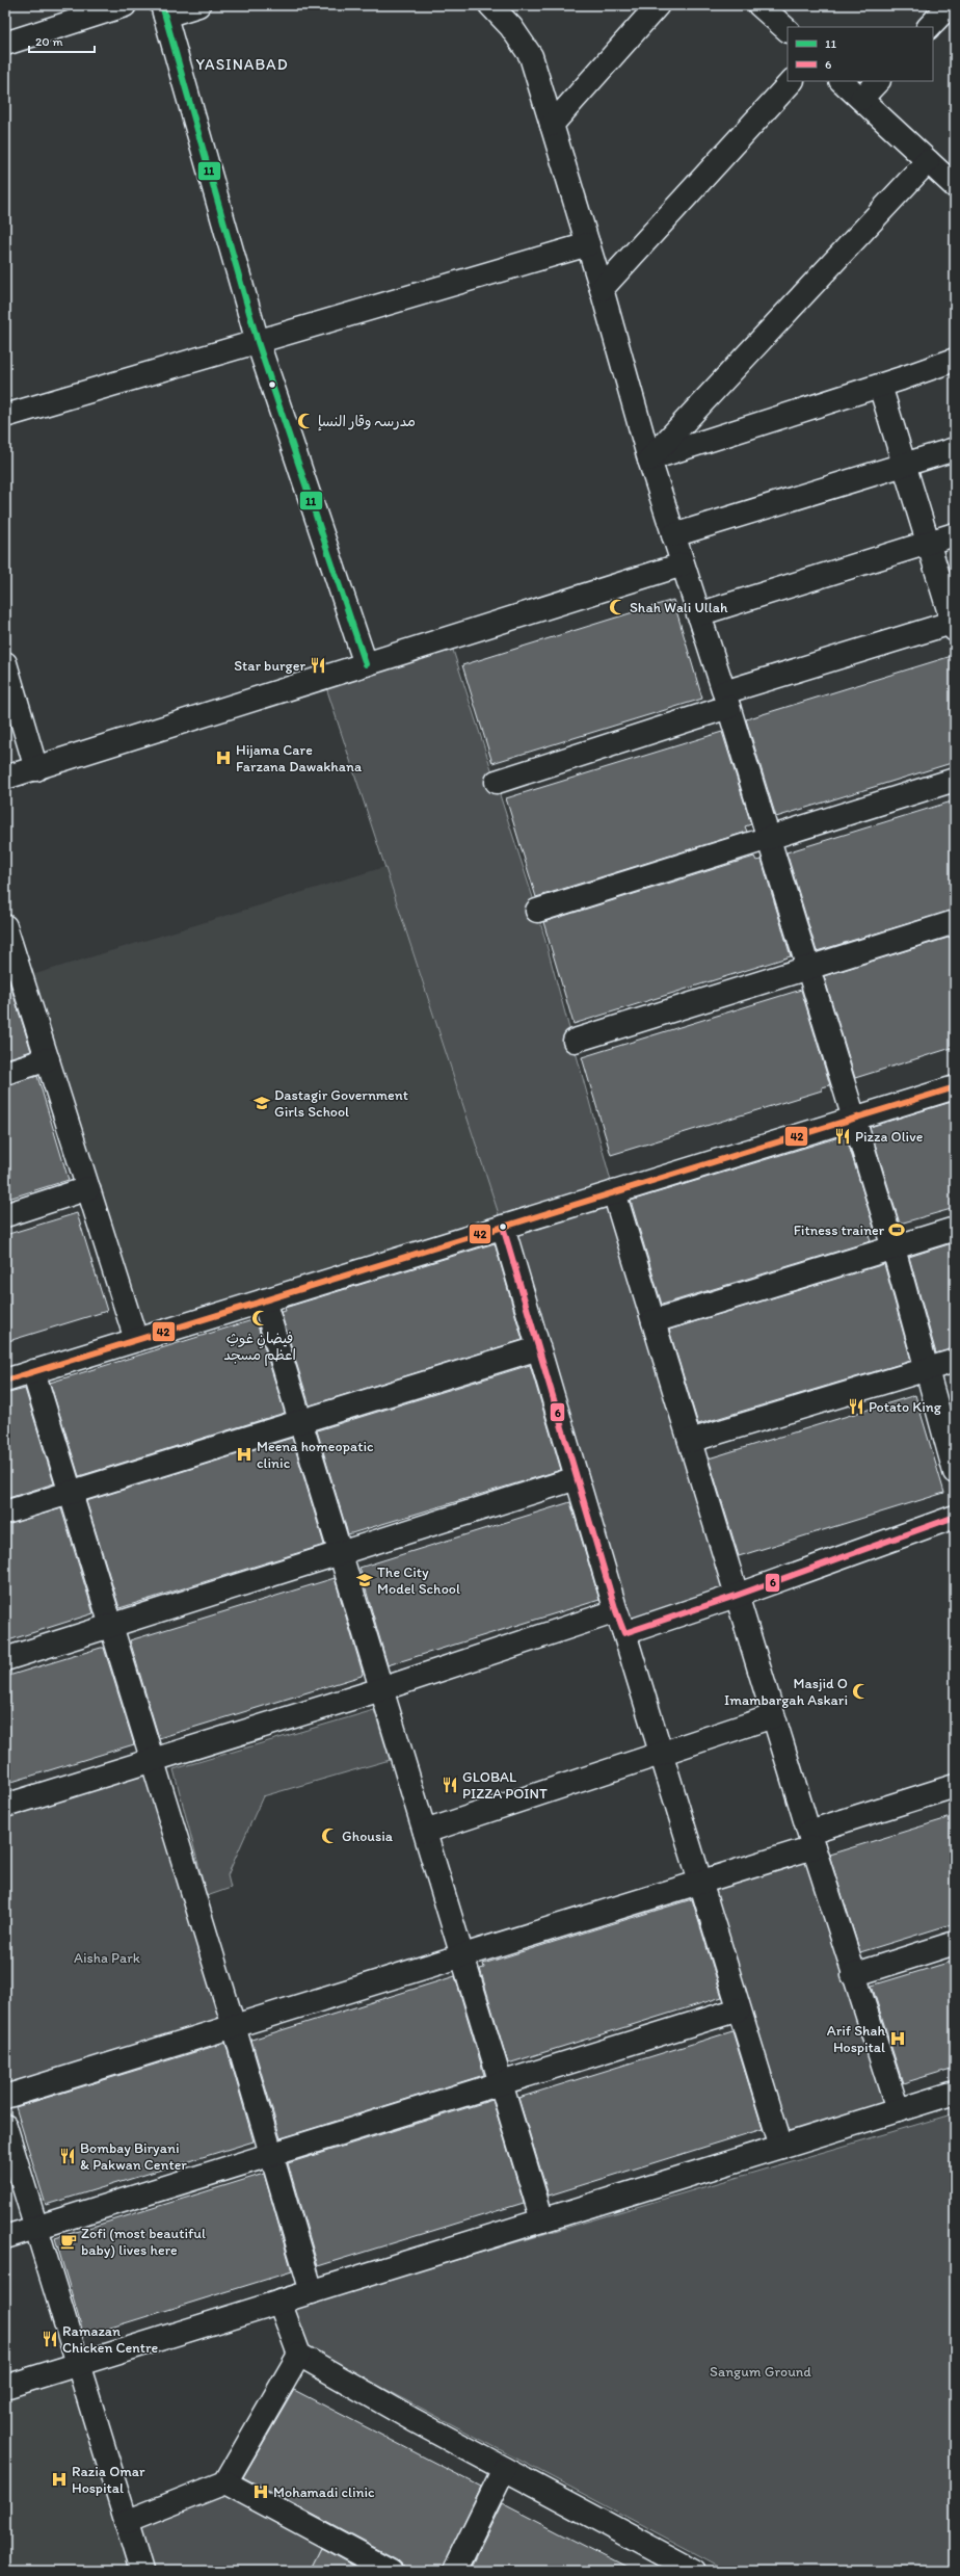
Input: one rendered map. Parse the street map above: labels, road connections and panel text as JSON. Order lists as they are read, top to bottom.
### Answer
{
  "districts": ["YASINABAD"],
  "parks": ["Aisha Park", "Sangum Ground"],
  "places": {
    "mosque": [
      "مدرسہ وقار النسإ",
      "Shah Wali Ullah",
      "فیضانِ غوثِ اعظم مسجد",
      "Masjid O Imambargah Askari",
      "Ghousia"
    ],
    "restaurant": [
      "Star burger",
      "Pizza Olive",
      "Potato King",
      "GLOBAL PIZZA POINT",
      "Bombay Biryani & Pakwan Center",
      "Ramazan Chicken Centre"
    ],
    "hospital": [
      "Hijama Care Farzana Dawakhana",
      "Meena homeopatic clinic",
      "Arif Shah Hospital",
      "Razia Omar Hospital",
      "Mohamadi clinic"
    ],
    "school or university": ["Dastagir Government Girls School", "The City Model School"],
    "sports": ["Fitness trainer"],
    "cafe": ["Zofi (most beautiful baby) lives here"]
  },
  "lines": ["transit line 11", "transit line 42", "transit line 6"],
  "legend": ["11", "6"],
  "scale_bar": "20 m"
}
